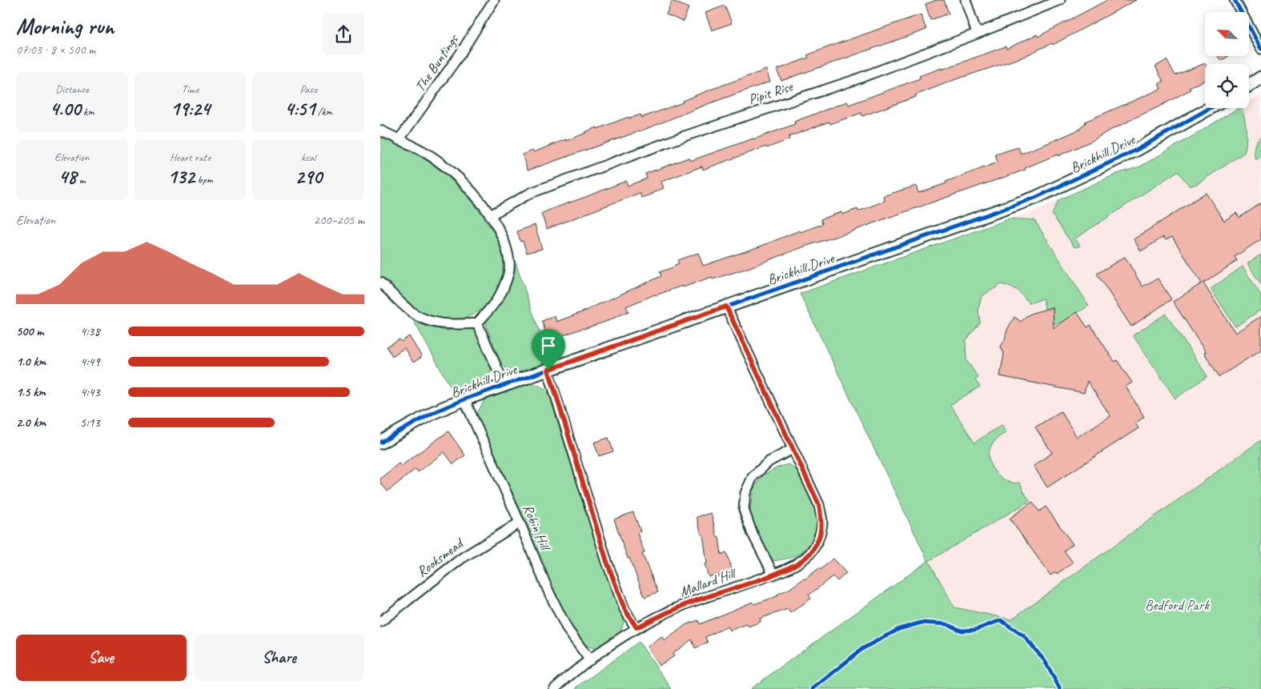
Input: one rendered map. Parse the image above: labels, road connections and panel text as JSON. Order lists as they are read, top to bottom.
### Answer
{
  "streets": {
    "street": [
      "The Buntings",
      "Pipit Rise",
      "Brickhill Drive",
      "Robin Hill",
      "Rooksmead",
      "Mallard Hill"
    ]
  },
  "crossings": [
    ["Brickhill Drive", "Robin Hill"],
    ["Brickhill Drive", "Mallard Hill"],
    ["Robin Hill", "Rooksmead"],
    ["Robin Hill", "Mallard Hill"]
  ],
  "parks": ["Bedford Park"],
  "north": "top left",
  "page": {
    "heading": ["Morning run", "07:03 · 8 × 500 m"],
    "stats": [
      ["Distance", "4.00 km"],
      ["Time", "19:24"],
      ["Pace", "4:51 /km"],
      ["Elevation", "48 m"],
      ["Heart rate", "132 bpm"],
      ["kcal", "290"]
    ],
    "chart": ["Elevation", "200–205 m"],
    "list": [
      {
        "name": "500 m",
        "note": "4:38"
      },
      {
        "name": "1.0 km",
        "note": "4:49"
      },
      {
        "name": "1.5 km",
        "note": "4:43"
      },
      {
        "name": "2.0 km",
        "note": "5:13"
      }
    ],
    "buttons": ["Save", "Share"]
  }
}
